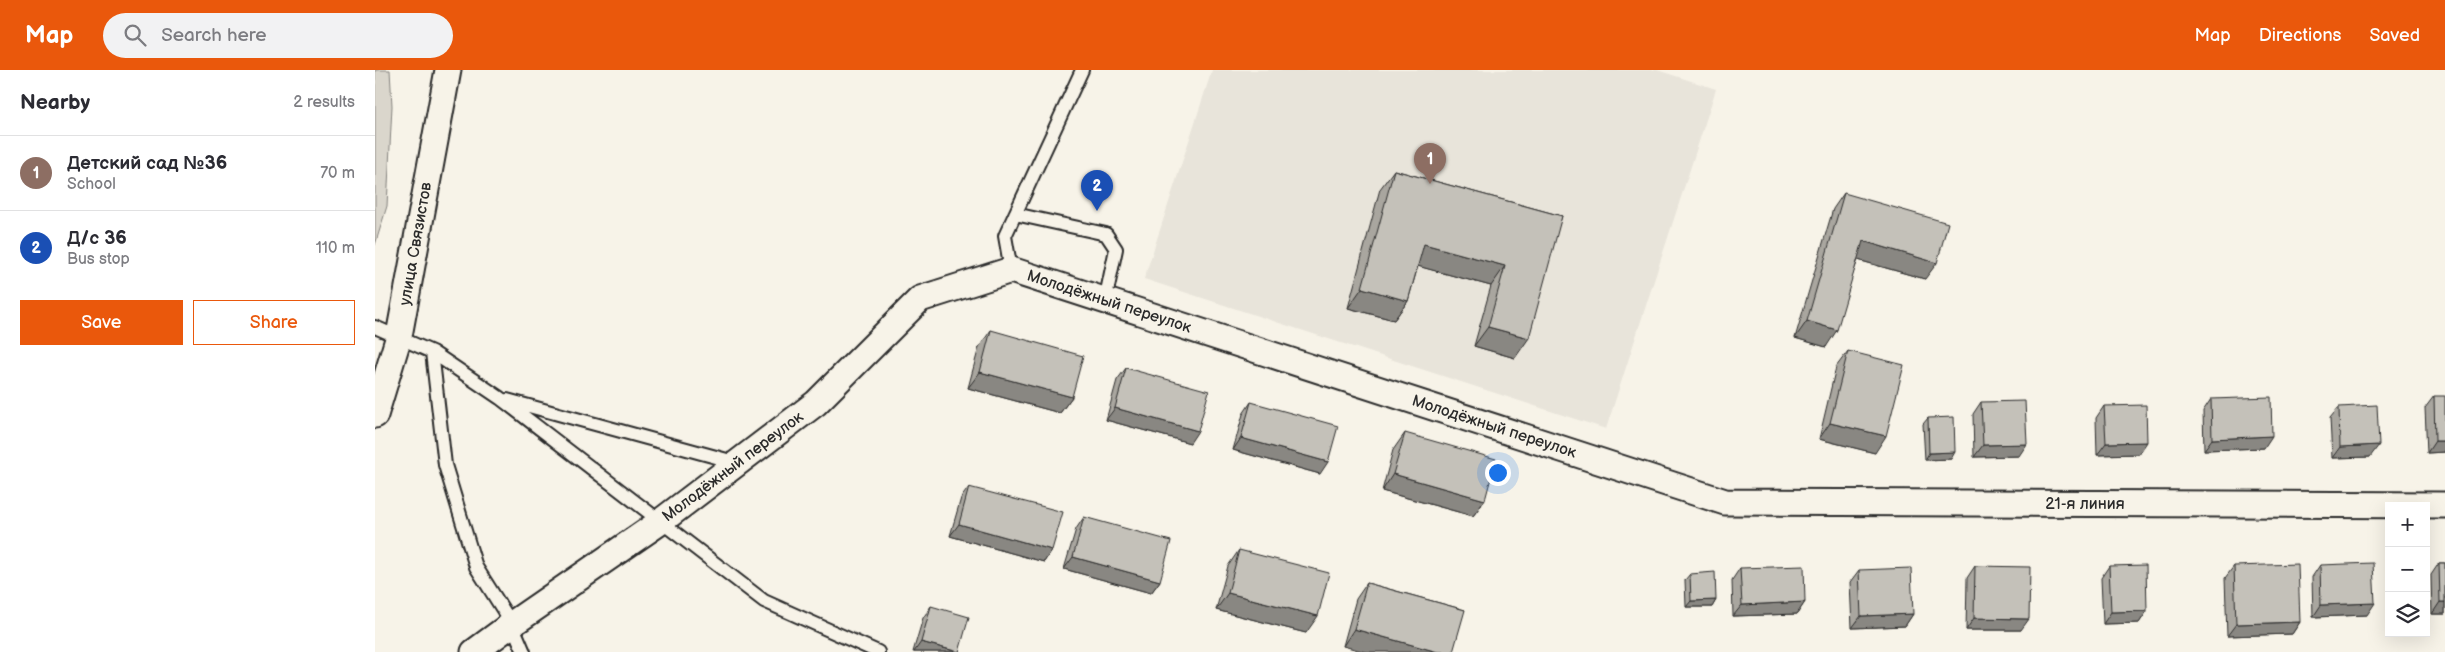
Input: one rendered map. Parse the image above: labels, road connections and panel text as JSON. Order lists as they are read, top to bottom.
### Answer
{
  "streets": {
    "street": ["улица Связистов", "Молодёжный переулок", "21-я линия"]
  },
  "crossings": [
    ["Молодёжный переулок", "21-я линия"]
  ],
  "page": {
    "header": "Map",
    "search": "Search here",
    "nav": ["Map", "Directions", "Saved"],
    "heading": ["Nearby", "2 results"],
    "list": [
      {
        "mark": "1",
        "name": "Детский сад №36",
        "note": "School",
        "value": "70 m"
      },
      {
        "mark": "2",
        "name": "Д/с 36",
        "note": "Bus stop",
        "value": "110 m"
      }
    ],
    "pins": ["1", "2"],
    "buttons": ["Save", "Share"],
    "map_buttons": ["+", "−"]
  }
}
